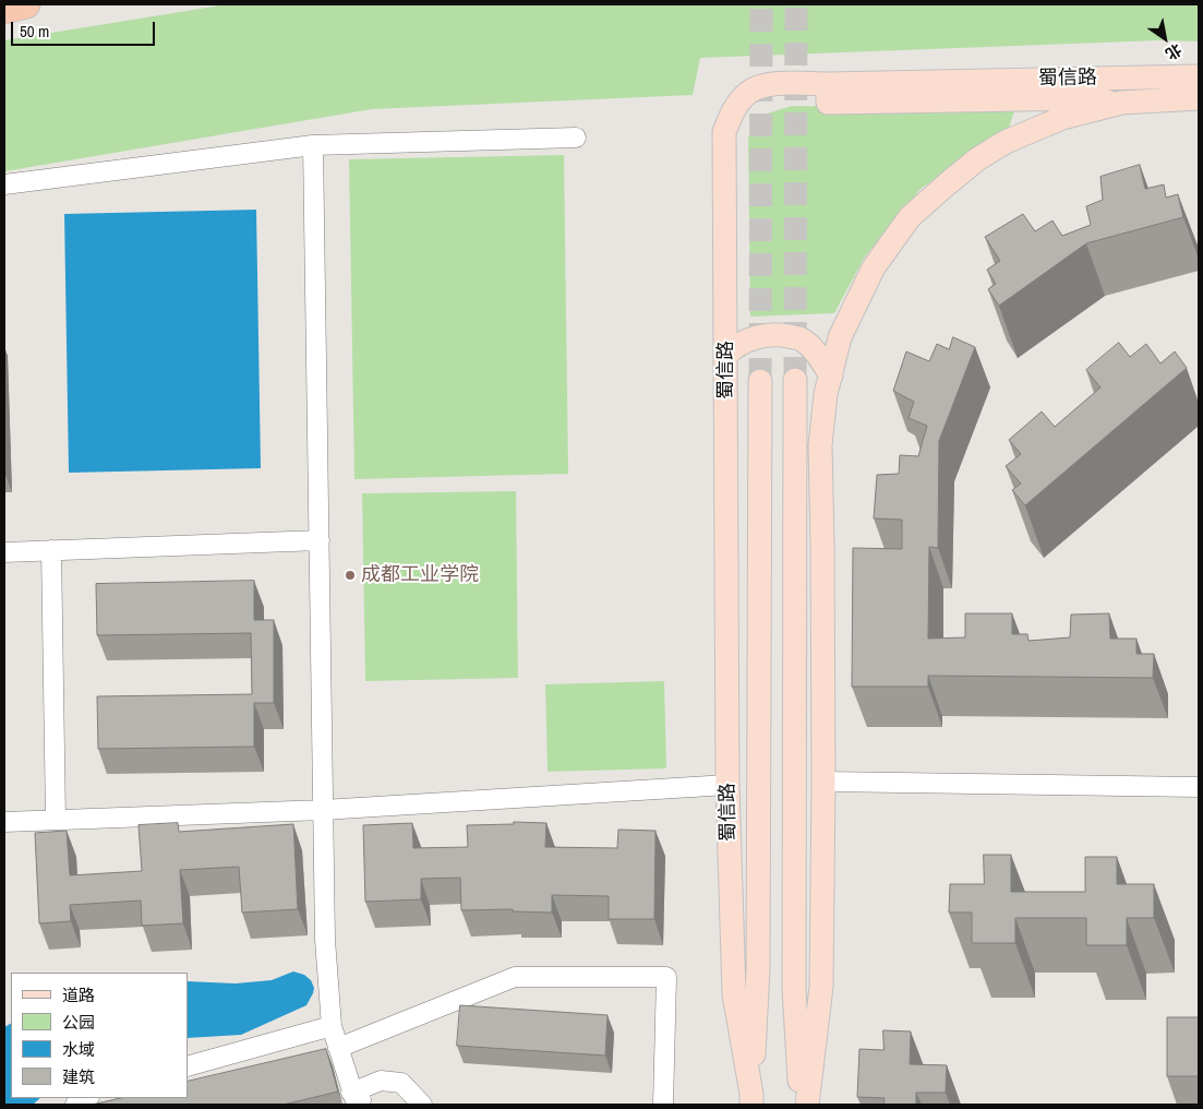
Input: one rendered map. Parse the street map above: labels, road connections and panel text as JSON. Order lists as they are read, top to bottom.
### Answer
{
  "streets": {
    "main road": ["蜀信路"]
  },
  "places": ["成都工业学院"],
  "legend": [
    "道路",
    "公园",
    "水域",
    "建筑"
  ],
  "scale_bar": "50 m",
  "north": "bottom right"
}
